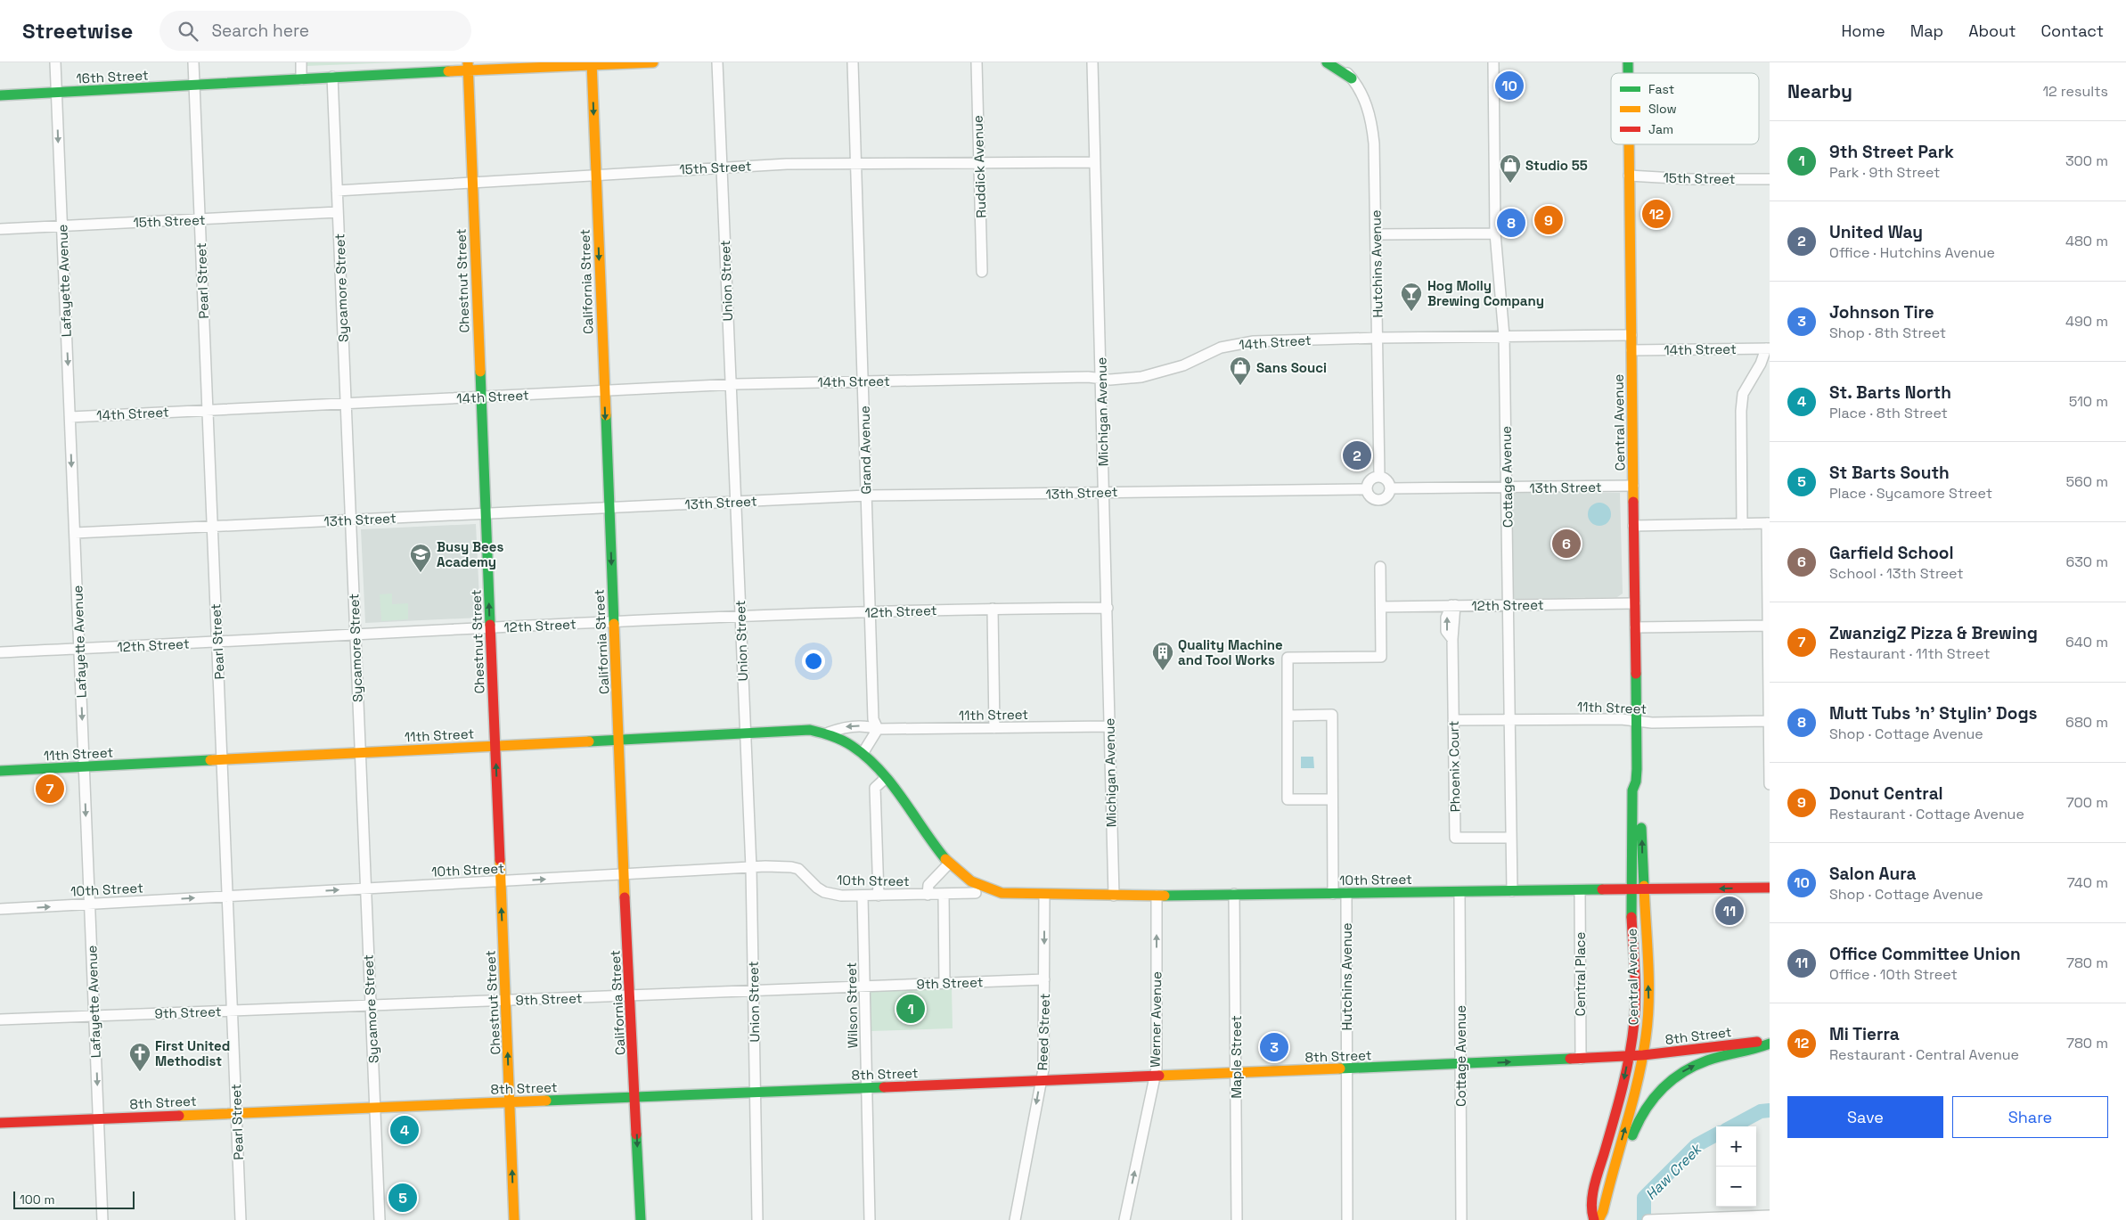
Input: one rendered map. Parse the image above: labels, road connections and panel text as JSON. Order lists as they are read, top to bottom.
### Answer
{
  "streets": {
    "street": [
      "16th Street",
      "Ruddick Avenue",
      "15th Street",
      "Hutchins Avenue",
      "Lafayette Avenue",
      "Pearl Street",
      "Chestnut Street",
      "Union Street",
      "California Street",
      "Sycamore Street",
      "14th Street",
      "Michigan Avenue",
      "Central Avenue",
      "Grand Avenue",
      "Cottage Avenue",
      "13th Street",
      "12th Street",
      "11th Street",
      "Phoenix Court",
      "10th Street",
      "Central Place",
      "9th Street",
      "Wilson Street",
      "Werner Avenue",
      "Reed Street",
      "8th Street",
      "Maple Street"
    ]
  },
  "crossings": [
    ["16th Street", "Lafayette Avenue"],
    ["16th Street", "Pearl Street"],
    ["16th Street", "Chestnut Street"],
    ["16th Street", "California Street"],
    ["16th Street", "Sycamore Street"],
    ["Ruddick Avenue", "15th Street"],
    ["15th Street", "Lafayette Avenue"],
    ["15th Street", "Pearl Street"],
    ["15th Street", "Chestnut Street"],
    ["15th Street", "Union Street"],
    ["15th Street", "California Street"],
    ["15th Street", "Sycamore Street"],
    ["15th Street", "Michigan Avenue"],
    ["15th Street", "Central Avenue"],
    ["15th Street", "Grand Avenue"],
    ["Hutchins Avenue", "14th Street"],
    ["Hutchins Avenue", "13th Street"],
    ["Hutchins Avenue", "10th Street"],
    ["Hutchins Avenue", "8th Street"],
    ["Lafayette Avenue", "14th Street"],
    ["Lafayette Avenue", "13th Street"],
    ["Lafayette Avenue", "12th Street"],
    ["Lafayette Avenue", "11th Street"],
    ["Lafayette Avenue", "10th Street"],
    ["Lafayette Avenue", "9th Street"],
    ["Lafayette Avenue", "8th Street"],
    ["Pearl Street", "14th Street"],
    ["Pearl Street", "13th Street"],
    ["Pearl Street", "12th Street"],
    ["Pearl Street", "11th Street"],
    ["Pearl Street", "10th Street"],
    ["Pearl Street", "9th Street"],
    ["Pearl Street", "8th Street"],
    ["Chestnut Street", "14th Street"],
    ["Chestnut Street", "13th Street"],
    ["Chestnut Street", "12th Street"],
    ["Chestnut Street", "11th Street"],
    ["Chestnut Street", "10th Street"],
    ["Chestnut Street", "9th Street"],
    ["Chestnut Street", "8th Street"],
    ["Union Street", "14th Street"],
    ["Union Street", "13th Street"],
    ["Union Street", "12th Street"],
    ["Union Street", "11th Street"],
    ["Union Street", "10th Street"],
    ["Union Street", "9th Street"],
    ["Union Street", "8th Street"],
    ["California Street", "14th Street"],
    ["California Street", "13th Street"],
    ["California Street", "12th Street"],
    ["California Street", "11th Street"],
    ["California Street", "10th Street"],
    ["California Street", "9th Street"],
    ["California Street", "8th Street"],
    ["Sycamore Street", "14th Street"],
    ["Sycamore Street", "13th Street"],
    ["Sycamore Street", "12th Street"],
    ["Sycamore Street", "11th Street"],
    ["Sycamore Street", "10th Street"],
    ["Sycamore Street", "9th Street"],
    ["Sycamore Street", "8th Street"],
    ["14th Street", "Michigan Avenue"],
    ["14th Street", "Central Avenue"],
    ["14th Street", "Grand Avenue"],
    ["14th Street", "Cottage Avenue"],
    ["Michigan Avenue", "13th Street"],
    ["Michigan Avenue", "12th Street"],
    ["Michigan Avenue", "11th Street"],
    ["Michigan Avenue", "10th Street"],
    ["Central Avenue", "13th Street"],
    ["Central Avenue", "12th Street"],
    ["Central Avenue", "11th Street"],
    ["Central Avenue", "10th Street"],
    ["Central Avenue", "8th Street"],
    ["Grand Avenue", "13th Street"],
    ["Grand Avenue", "12th Street"],
    ["Grand Avenue", "11th Street"],
    ["Cottage Avenue", "13th Street"],
    ["Cottage Avenue", "12th Street"],
    ["Cottage Avenue", "11th Street"],
    ["Cottage Avenue", "Phoenix Court"],
    ["Cottage Avenue", "10th Street"],
    ["Cottage Avenue", "8th Street"],
    ["12th Street", "Phoenix Court"],
    ["11th Street", "Phoenix Court"],
    ["10th Street", "Central Place"],
    ["10th Street", "Wilson Street"],
    ["10th Street", "Werner Avenue"],
    ["10th Street", "Reed Street"],
    ["10th Street", "Maple Street"],
    ["Central Place", "8th Street"],
    ["9th Street", "Wilson Street"],
    ["9th Street", "Reed Street"],
    ["Wilson Street", "8th Street"],
    ["Werner Avenue", "8th Street"],
    ["Reed Street", "8th Street"],
    ["8th Street", "Maple Street"]
  ],
  "one_way": [
    "Lafayette Avenue",
    "Chestnut Street",
    "California Street",
    "Werner Avenue",
    "Reed Street"
  ],
  "water": ["Haw Creek"],
  "places": {
    "shop": ["Studio 55", "Sans Souci"],
    "bar": ["Hog Molly Brewing Company"],
    "school or university": ["Busy Bees Academy"],
    "building": ["Quality Machine and Tool Works"],
    "church": ["First United Methodist"]
  },
  "legend": ["Fast", "Slow", "Jam"],
  "scale_bar": "100 m",
  "page": {
    "header": "Streetwise",
    "search": "Search here",
    "nav": [
      "Home",
      "Map",
      "About",
      "Contact"
    ],
    "heading": ["Nearby", "12 results"],
    "pins": [
      "10",
      "12",
      "9",
      "8",
      "2",
      "6",
      "7",
      "11",
      "1",
      "3",
      "4",
      "5"
    ],
    "list": [
      {
        "mark": "1",
        "name": "9th Street Park",
        "note": "Park · 9th Street",
        "value": "300 m"
      },
      {
        "mark": "2",
        "name": "United Way",
        "note": "Office · Hutchins Avenue",
        "value": "480 m"
      },
      {
        "mark": "3",
        "name": "Johnson Tire",
        "note": "Shop · 8th Street",
        "value": "490 m"
      },
      {
        "mark": "4",
        "name": "St. Barts North",
        "note": "Place · 8th Street",
        "value": "510 m"
      },
      {
        "mark": "5",
        "name": "St Barts South",
        "note": "Place · Sycamore Street",
        "value": "560 m"
      },
      {
        "mark": "6",
        "name": "Garfield School",
        "note": "School · 13th Street",
        "value": "630 m"
      },
      {
        "mark": "7",
        "name": "ZwanzigZ Pizza & Brewing",
        "note": "Restaurant · 11th Street",
        "value": "640 m"
      },
      {
        "mark": "8",
        "name": "Mutt Tubs 'n' Stylin' Dogs",
        "note": "Shop · Cottage Avenue",
        "value": "680 m"
      },
      {
        "mark": "9",
        "name": "Donut Central",
        "note": "Restaurant · Cottage Avenue",
        "value": "700 m"
      },
      {
        "mark": "10",
        "name": "Salon Aura",
        "note": "Shop · Cottage Avenue",
        "value": "740 m"
      },
      {
        "mark": "11",
        "name": "Office Committee Union",
        "note": "Office · 10th Street",
        "value": "780 m"
      },
      {
        "mark": "12",
        "name": "Mi Tierra",
        "note": "Restaurant · Central Avenue",
        "value": "780 m"
      }
    ],
    "buttons": ["Save", "Share"],
    "map_buttons": ["+", "−"],
    "scale": "100 m"
  }
}
